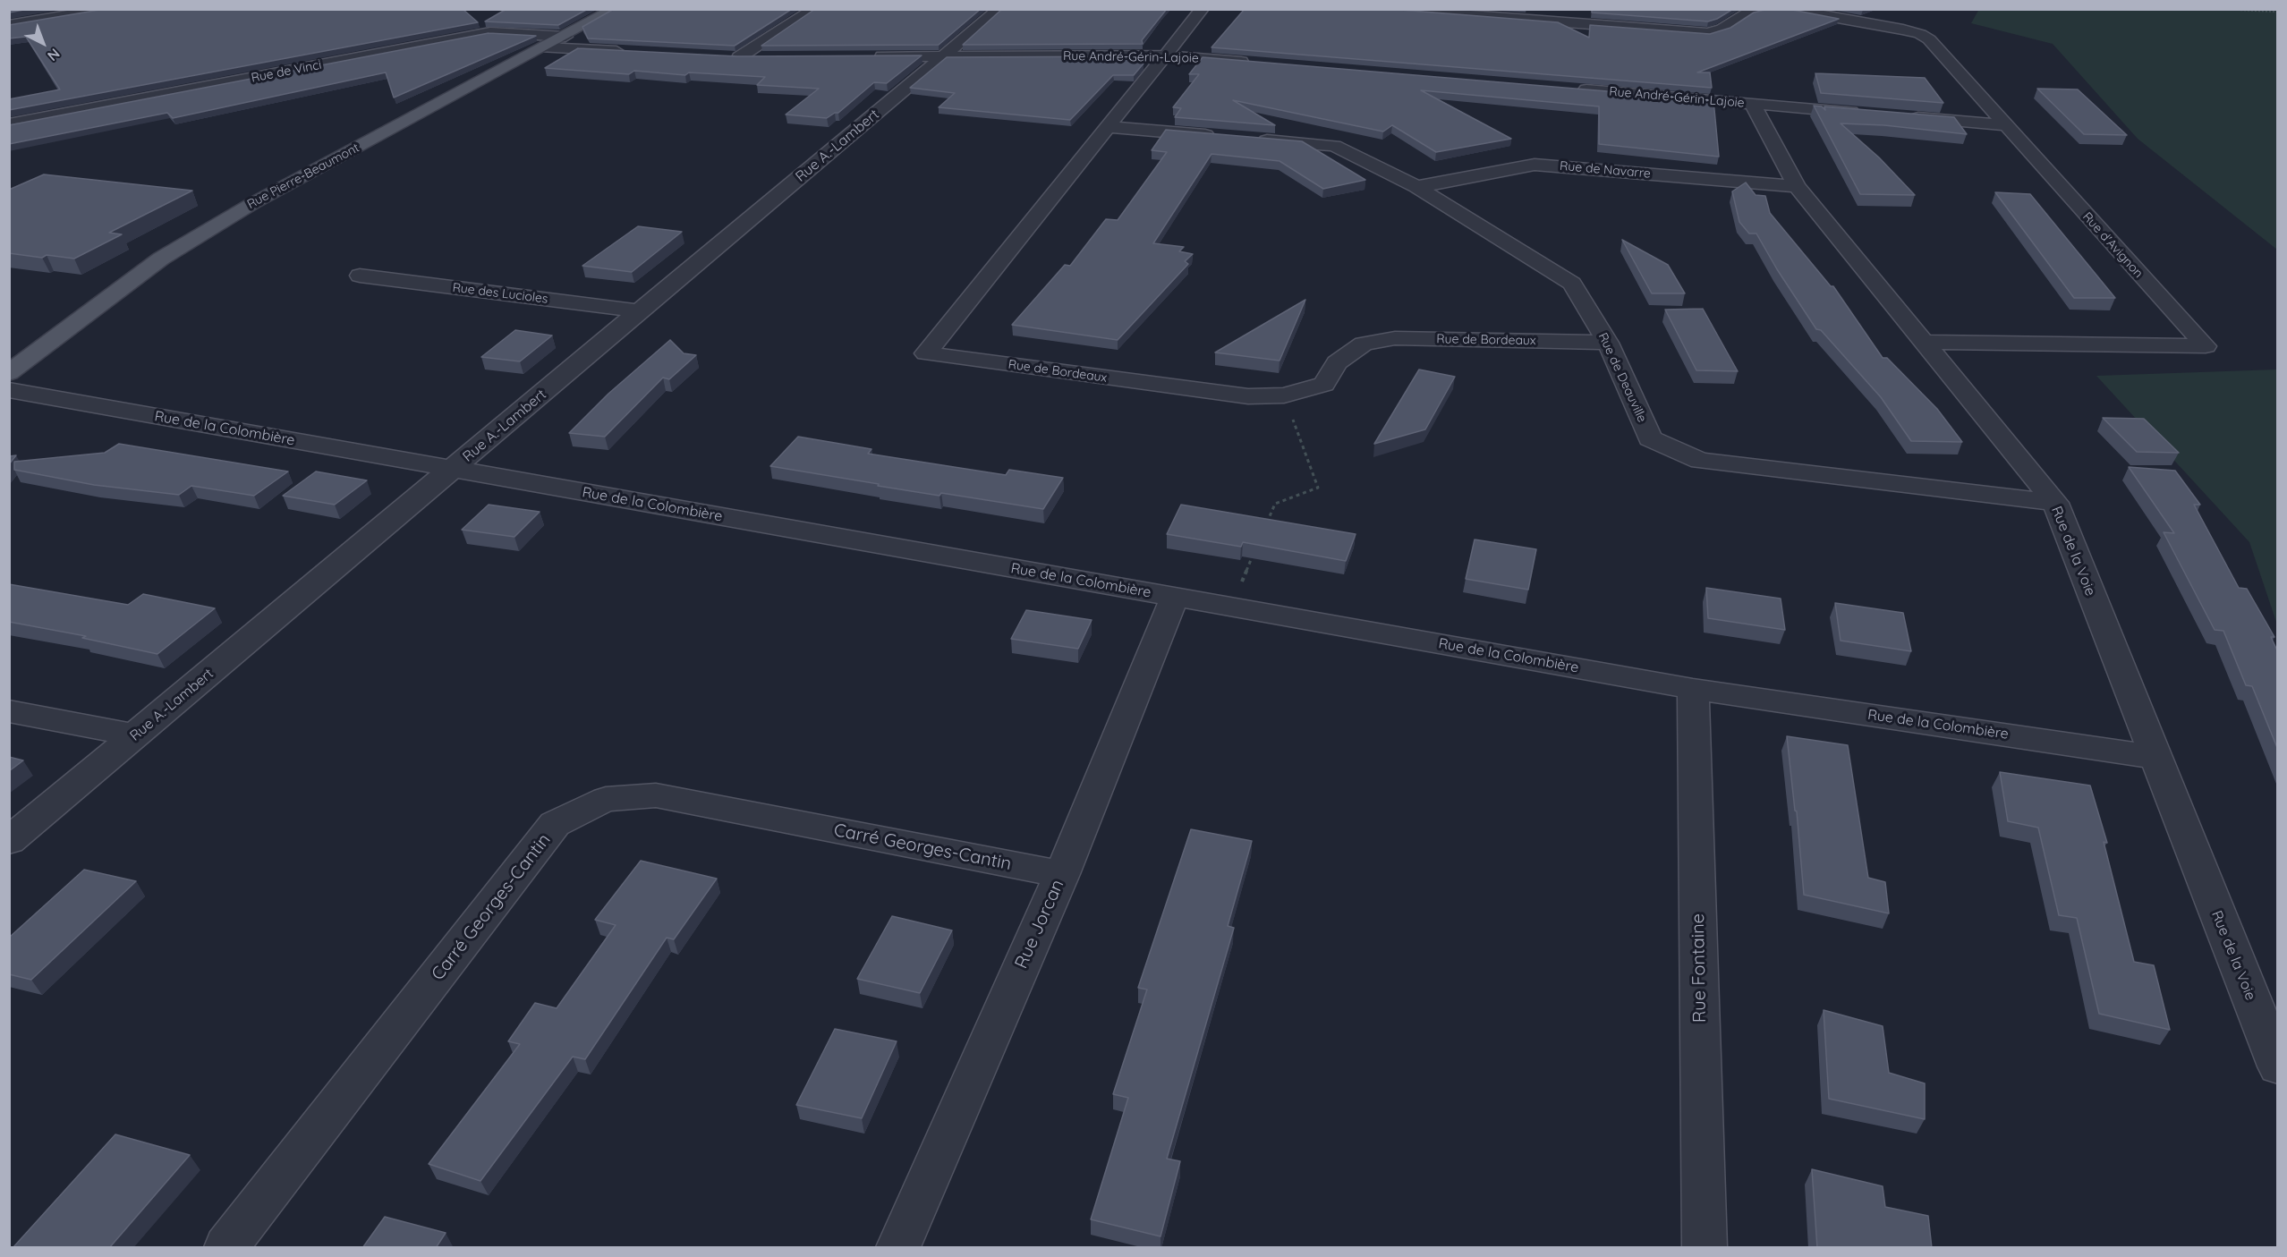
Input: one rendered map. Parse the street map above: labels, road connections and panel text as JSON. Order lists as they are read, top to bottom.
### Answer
{
  "streets": {
    "main road": ["Rue Pierre-Beaumont"],
    "street": [
      "Rue André-Gérin-Lajoie",
      "Rue de Vinci",
      "Rue A.-Lambert",
      "Rue de Navarre",
      "Rue d'Avignon",
      "Rue des Lucioles",
      "Rue de Bordeaux",
      "Rue de Deauville",
      "Rue de la Colombière",
      "Rue de la Voie",
      "Carré Georges-Cantin",
      "Rue Jorcan",
      "Rue Fontaine"
    ]
  },
  "crossings": [
    ["Rue André-Gérin-Lajoie", "Rue A.-Lambert"],
    ["Rue André-Gérin-Lajoie", "Rue de Bordeaux"],
    ["Rue André-Gérin-Lajoie", "Rue de la Voie"],
    ["Rue de Vinci", "Rue Pierre-Beaumont"],
    ["Rue A.-Lambert", "Rue des Lucioles"],
    ["Rue A.-Lambert", "Rue de la Colombière"],
    ["Rue de Navarre", "Rue de Deauville"],
    ["Rue de Navarre", "Rue de la Voie"],
    ["Rue d'Avignon", "Rue de la Voie"],
    ["Rue de Bordeaux", "Rue de Deauville"],
    ["Rue de Deauville", "Rue de la Voie"],
    ["Rue de la Colombière", "Rue de la Voie"],
    ["Rue de la Colombière", "Rue Jorcan"],
    ["Rue de la Colombière", "Rue Fontaine"],
    ["Carré Georges-Cantin", "Rue Jorcan"]
  ],
  "north": "bottom right"
}
